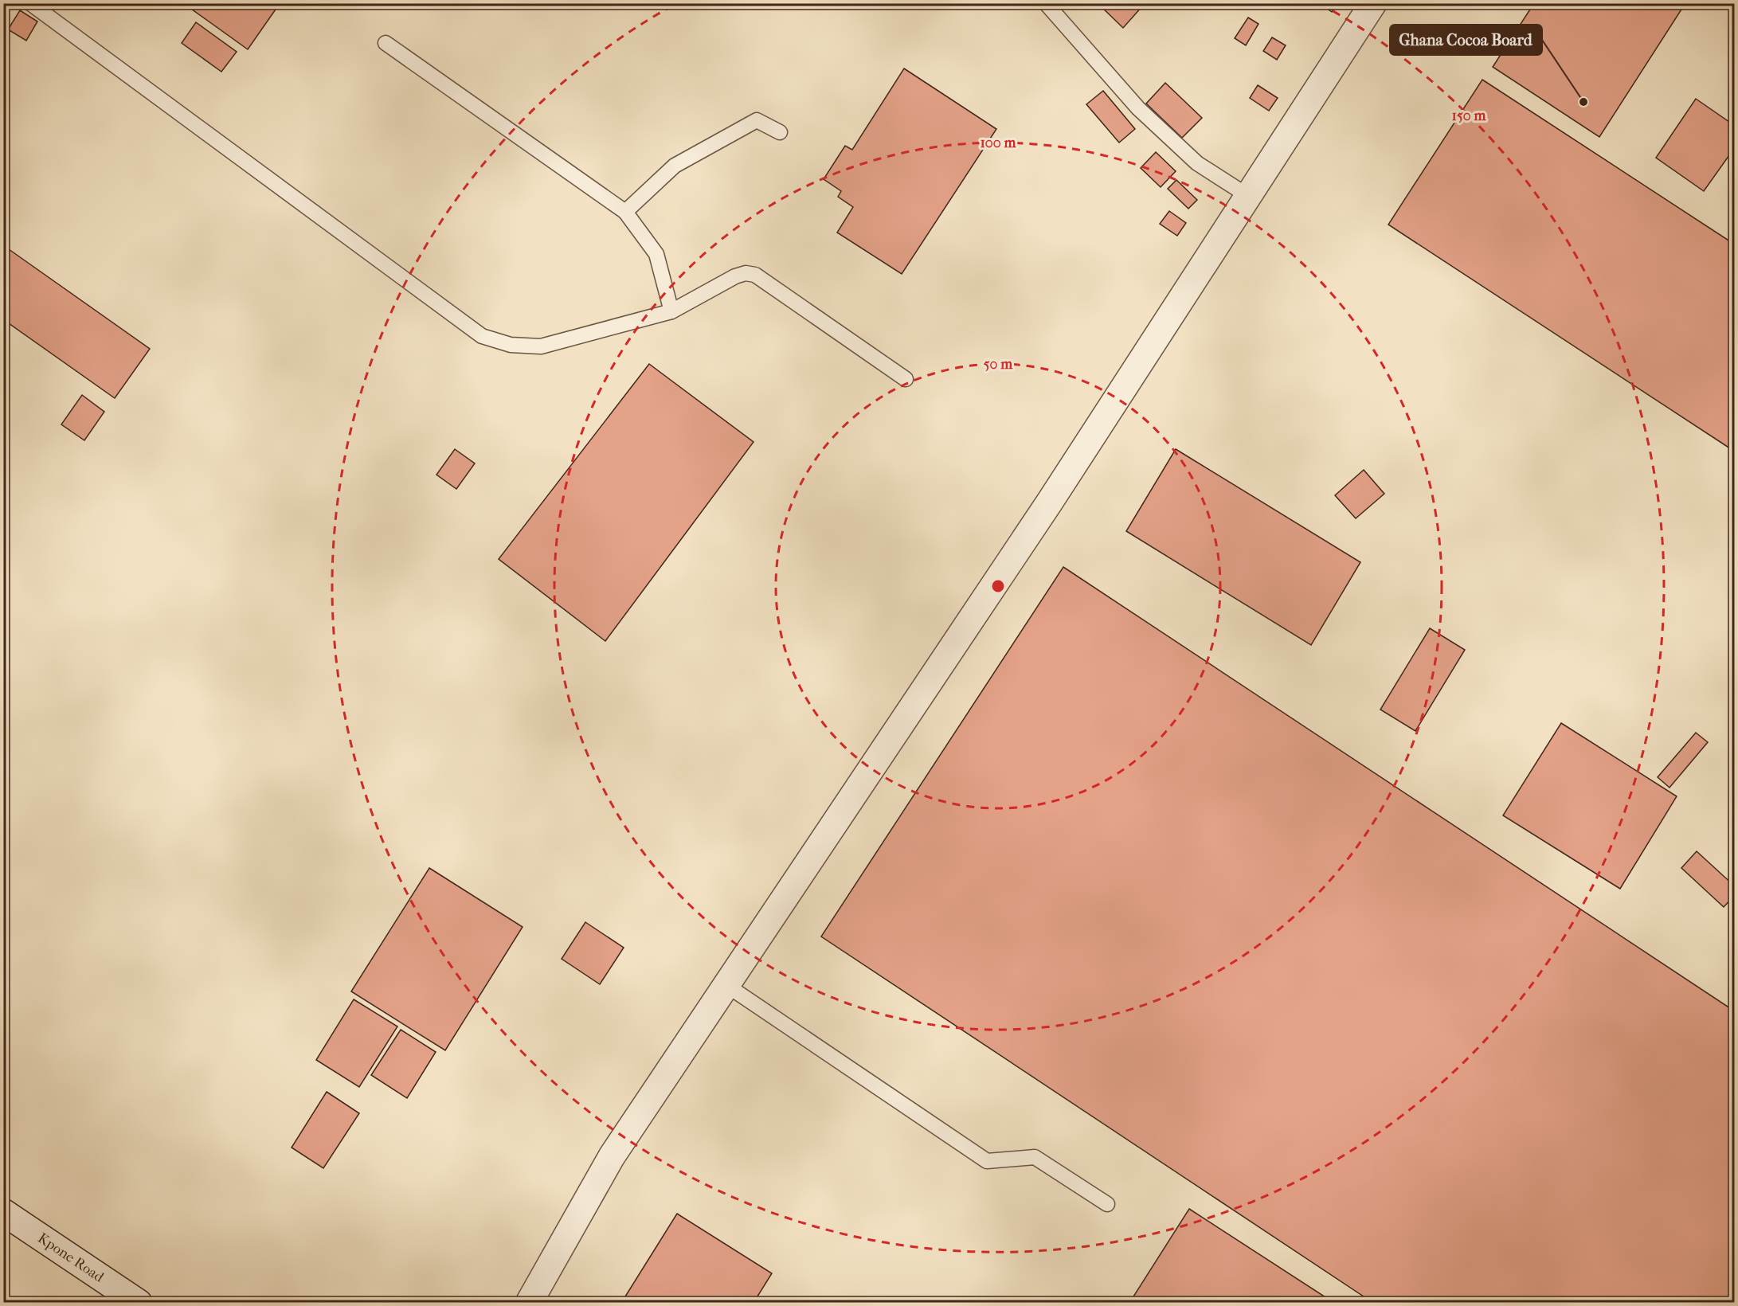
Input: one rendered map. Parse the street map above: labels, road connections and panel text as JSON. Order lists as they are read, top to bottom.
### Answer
{
  "streets": {
    "street": ["Kpone Road"]
  },
  "places": ["Ghana Cocoa Board"],
  "rings": ["150 m", "100 m", "50 m"]
}
